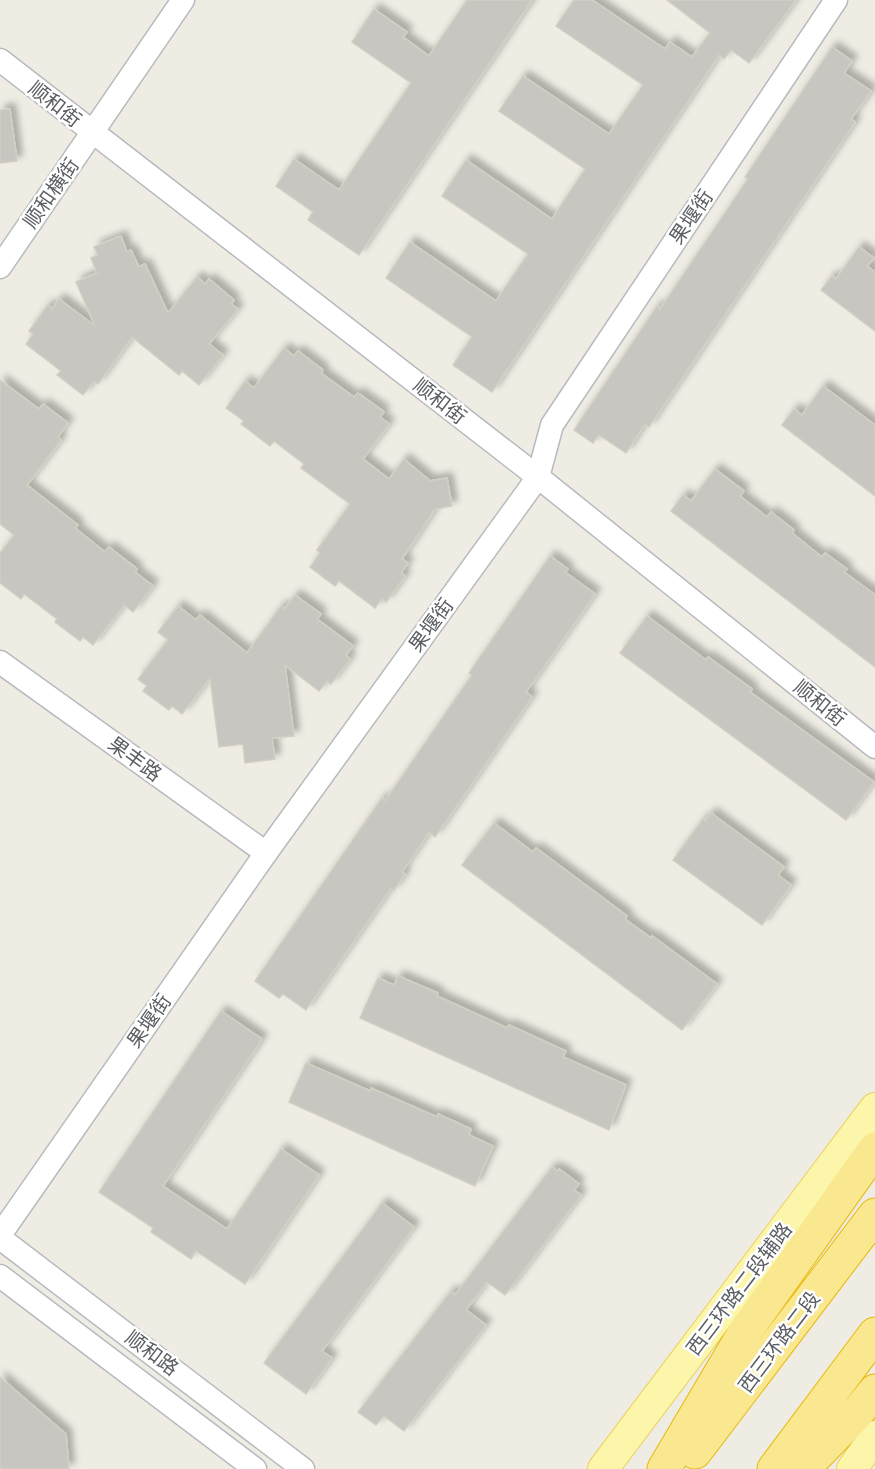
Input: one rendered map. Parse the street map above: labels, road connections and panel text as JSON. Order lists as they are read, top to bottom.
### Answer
{
  "streets": {
    "highway": ["西三环路二段"],
    "main road": ["西三环路二段辅路"],
    "street": [
      "顺和街",
      "顺和横街",
      "果堰街",
      "果丰路",
      "顺和路"
    ]
  },
  "crossings": [
    ["顺和街", "顺和横街"],
    ["顺和街", "果堰街"],
    ["果堰街", "果丰路"],
    ["果堰街", "顺和路"]
  ]
}
